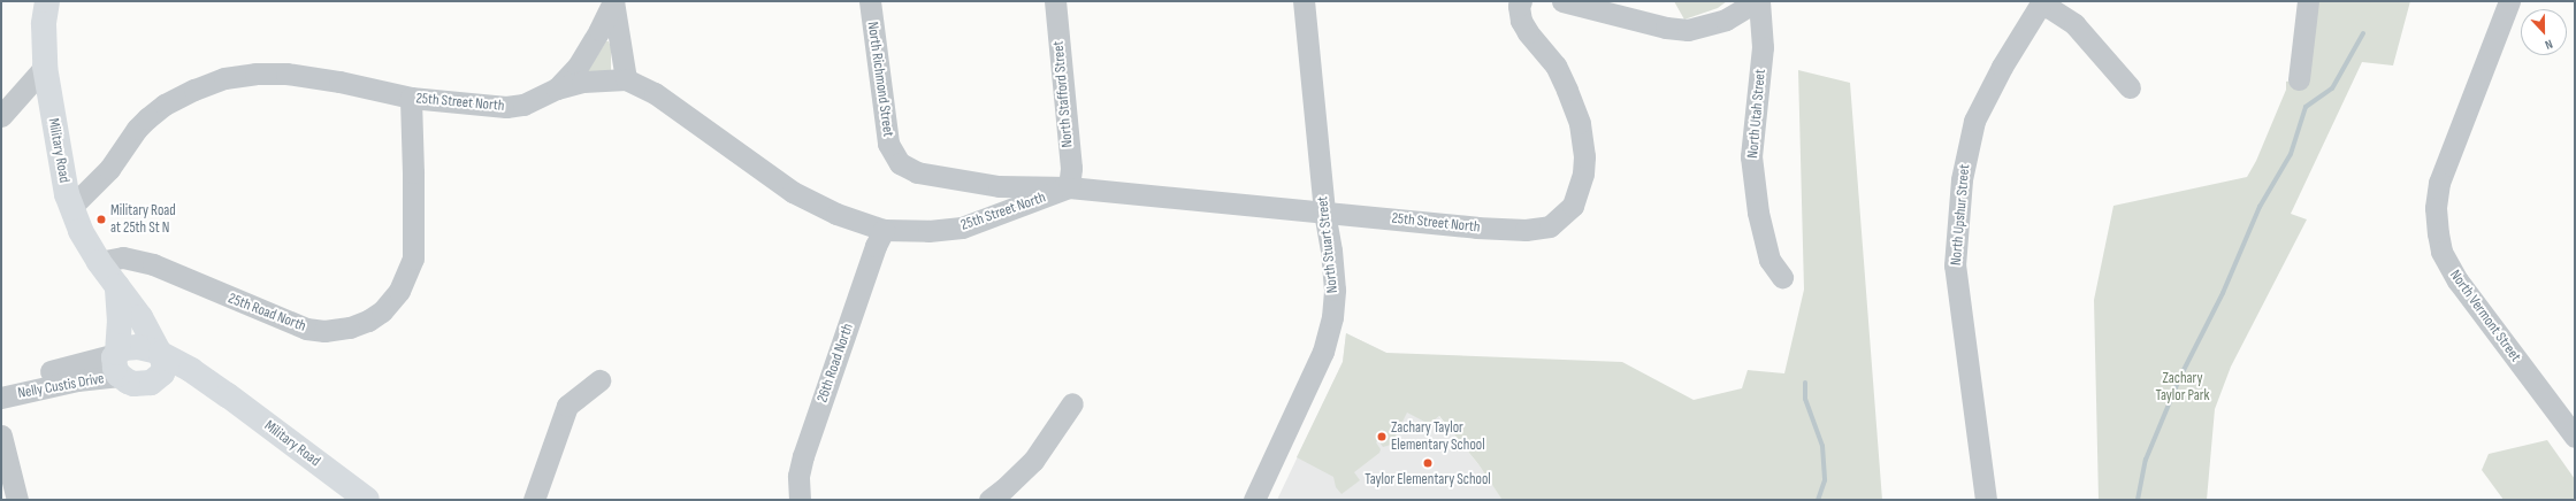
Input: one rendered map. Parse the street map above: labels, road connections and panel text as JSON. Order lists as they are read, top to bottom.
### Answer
{
  "streets": {
    "main road": ["Military Road"],
    "street": [
      "North Richmond Street",
      "North Stafford Street",
      "25th Street North",
      "North Utah Street",
      "North Upshur Street",
      "North Stuart Street",
      "25th Road North",
      "North Vermont Street",
      "26th Road North",
      "Nelly Custis Drive"
    ]
  },
  "crossings": [
    ["North Richmond Street", "25th Street North"],
    ["North Stafford Street", "25th Street North"],
    ["25th Street North", "Military Road"],
    ["25th Street North", "North Stuart Street"],
    ["25th Street North", "25th Road North"],
    ["25th Street North", "26th Road North"],
    ["Military Road", "25th Road North"],
    ["Military Road", "Nelly Custis Drive"]
  ],
  "parks": ["Zachary Taylor Park"],
  "places": ["Military Road at 25th St N", "Zachary Taylor Elementary School", "Taylor Elementary School"],
  "north": "bottom"
}
